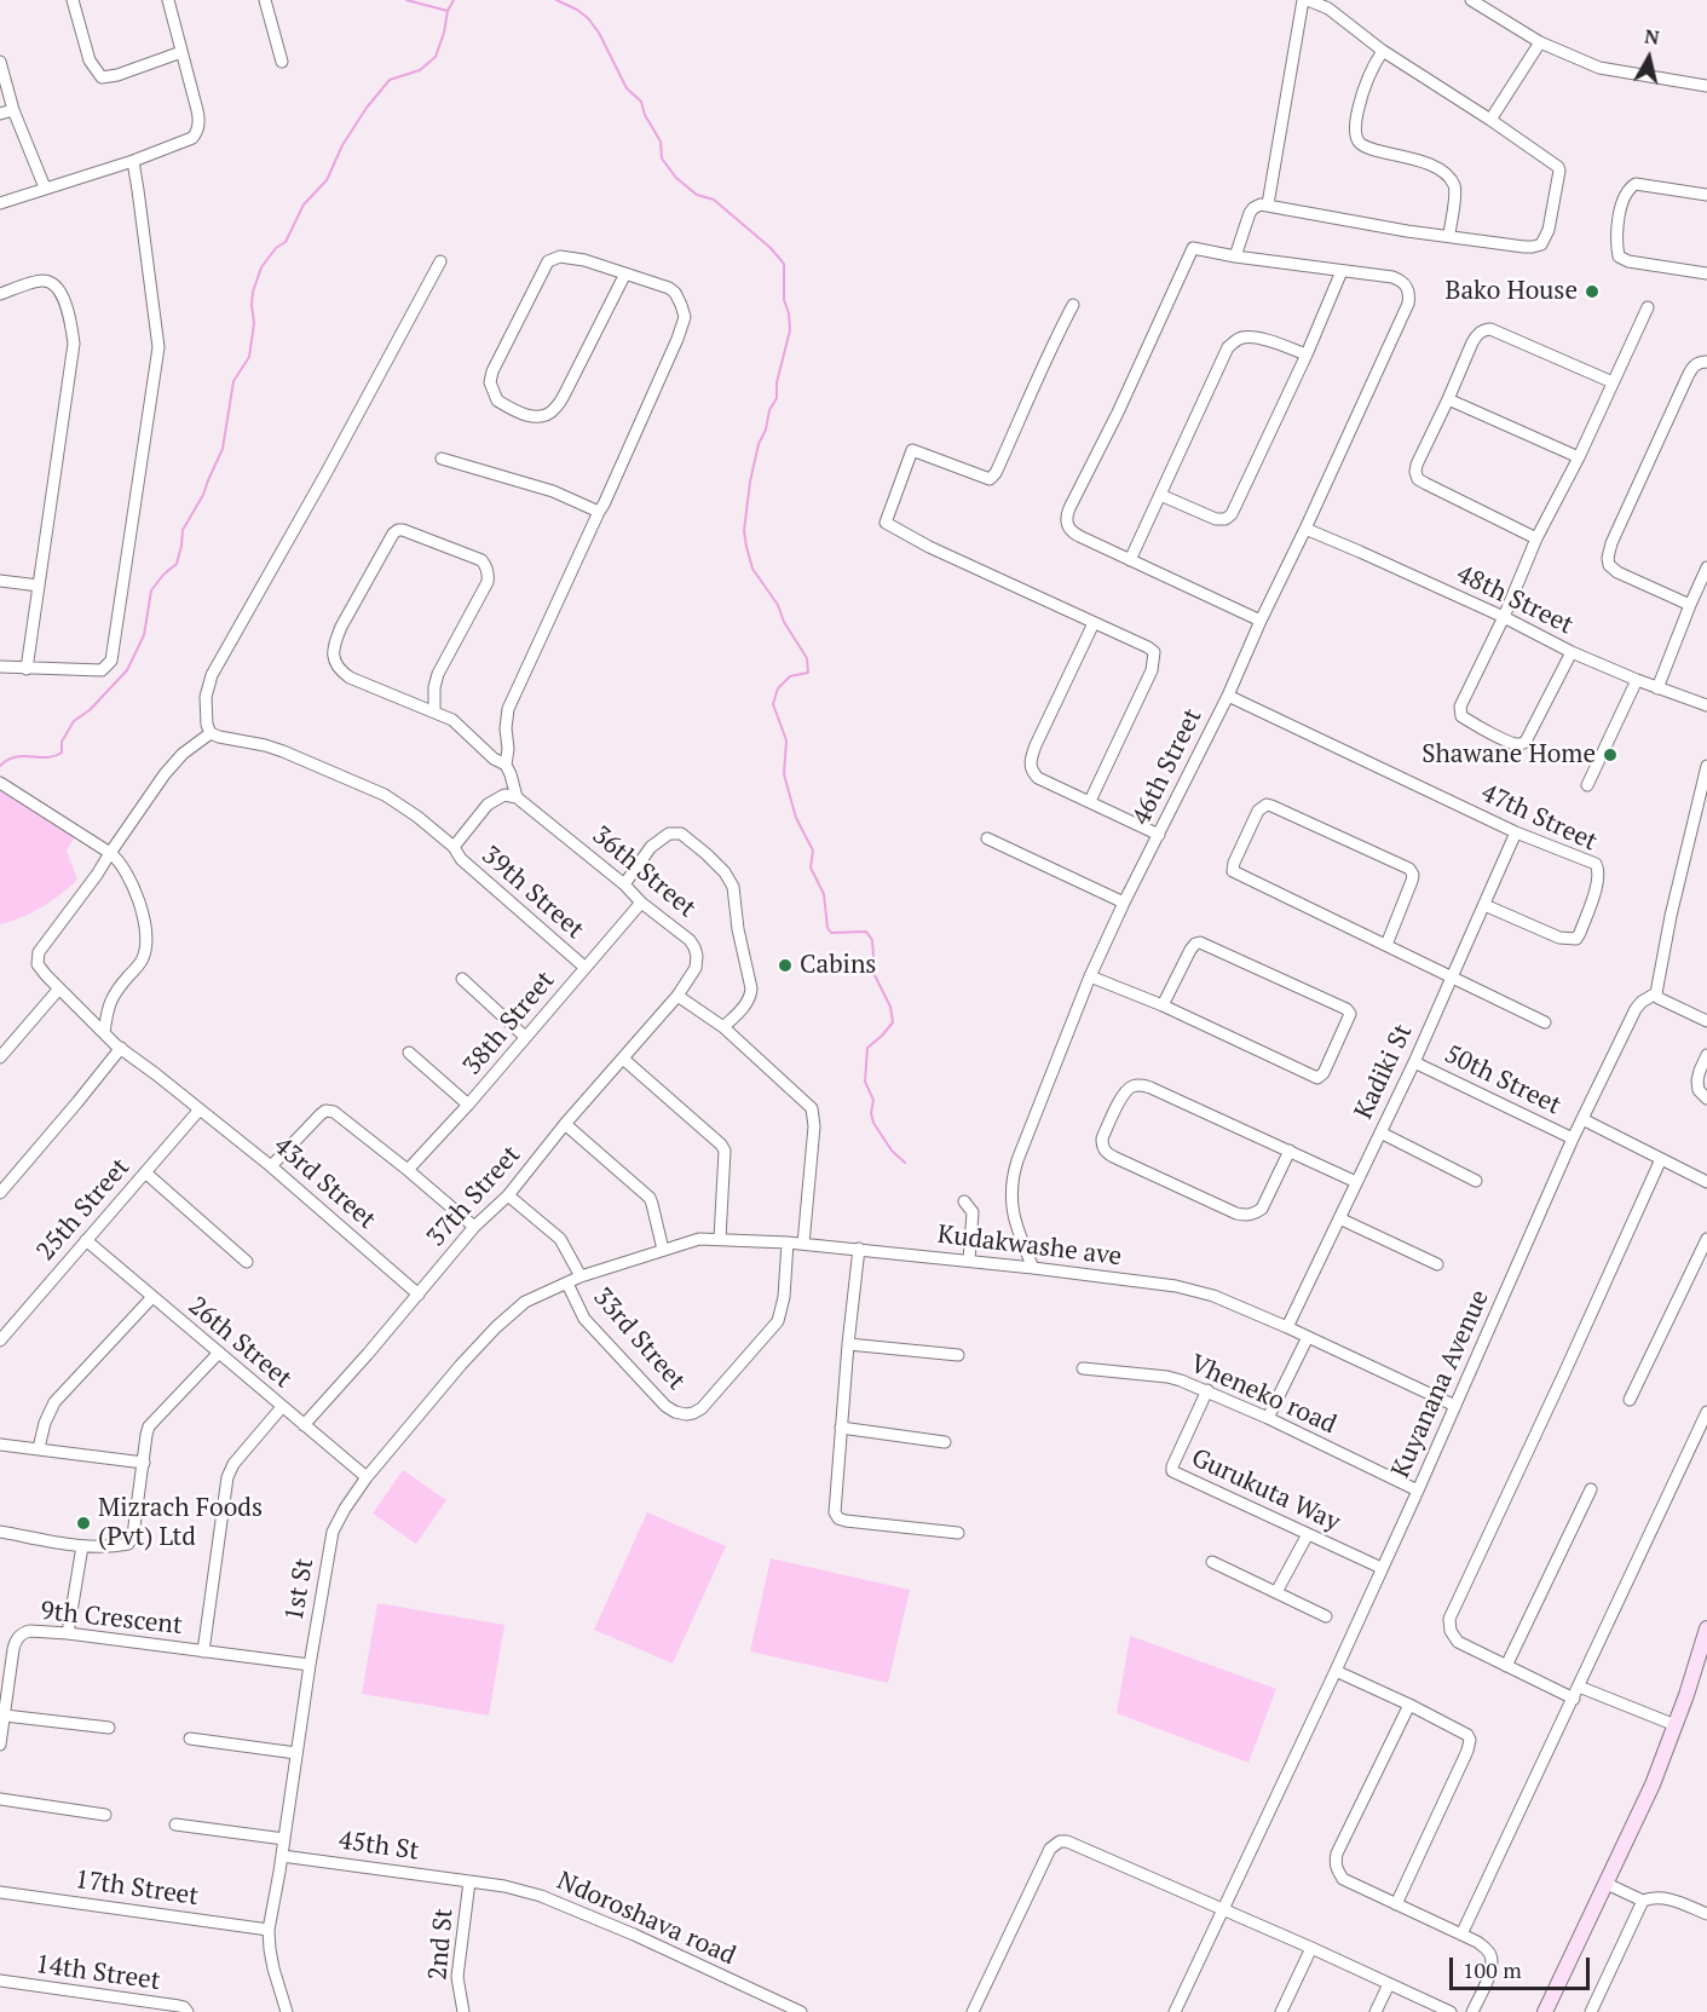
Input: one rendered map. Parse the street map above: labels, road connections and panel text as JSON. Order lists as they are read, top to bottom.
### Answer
{
  "streets": {
    "street": [
      "48th Street",
      "46th Street",
      "47th Street",
      "36th Street",
      "39th Street",
      "38th Street",
      "Kadiki St",
      "50th Street",
      "43rd Street",
      "37th Street",
      "25th Street",
      "Kudakwashe ave",
      "33rd Street",
      "26th Street",
      "Kuyanana Avenue",
      "Vheneko road",
      "Gurukuta Way",
      "1st St",
      "9th Crescent",
      "45th St",
      "17th Street",
      "Ndoroshava road",
      "2nd St",
      "14th Street"
    ]
  },
  "crossings": [
    ["48th Street", "46th Street"],
    ["46th Street", "47th Street"],
    ["46th Street", "Kudakwashe ave"],
    ["47th Street", "Kadiki St"],
    ["36th Street", "39th Street"],
    ["36th Street", "38th Street"],
    ["36th Street", "37th Street"],
    ["39th Street", "38th Street"],
    ["Kadiki St", "50th Street"],
    ["Kadiki St", "Kudakwashe ave"],
    ["50th Street", "Kuyanana Avenue"],
    ["43rd Street", "37th Street"],
    ["43rd Street", "25th Street"],
    ["37th Street", "33rd Street"],
    ["37th Street", "26th Street"],
    ["25th Street", "26th Street"],
    ["Kudakwashe ave", "33rd Street"],
    ["Kudakwashe ave", "Kuyanana Avenue"],
    ["Kudakwashe ave", "1st St"],
    ["33rd Street", "1st St"],
    ["26th Street", "1st St"],
    ["Kuyanana Avenue", "Vheneko road"],
    ["Kuyanana Avenue", "Gurukuta Way"],
    ["Vheneko road", "Gurukuta Way"],
    ["1st St", "9th Crescent"],
    ["1st St", "45th St"],
    ["1st St", "17th Street"],
    ["45th St", "Ndoroshava road"],
    ["45th St", "2nd St"],
    ["Ndoroshava road", "2nd St"]
  ],
  "places": [
    "Bako House",
    "Shawane Home",
    "Cabins",
    "Mizrach Foods (Pvt) Ltd"
  ],
  "scale_bar": "100 m",
  "north": "top"
}
